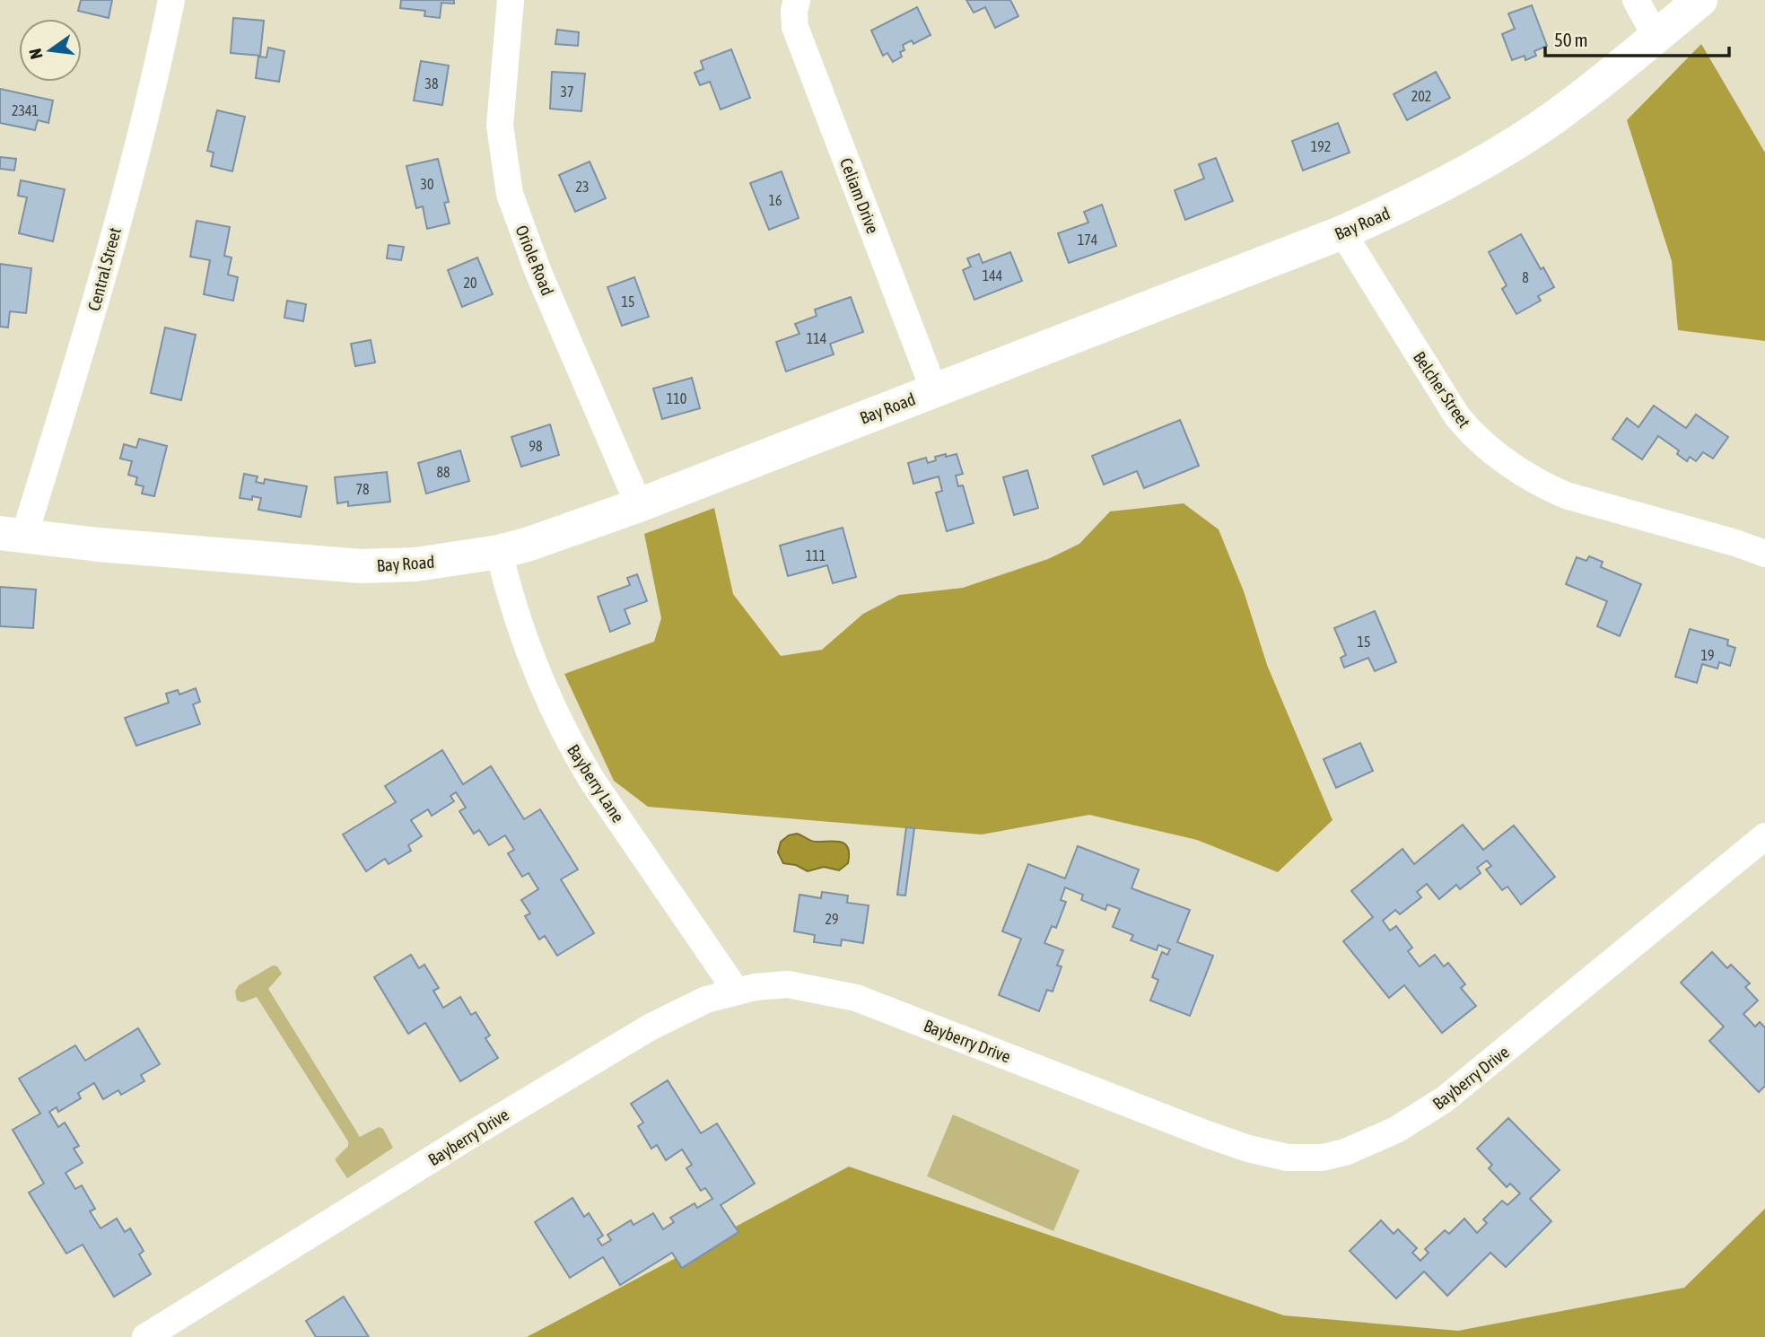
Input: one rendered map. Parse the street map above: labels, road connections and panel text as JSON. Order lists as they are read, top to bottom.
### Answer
{
  "streets": {
    "main road": ["Bay Road"],
    "street": [
      "Celiam Drive",
      "Oriole Road",
      "Central Street",
      "Belcher Street",
      "Bayberry Lane",
      "Bayberry Drive"
    ]
  },
  "crossings": [
    ["Celiam Drive", "Bay Road"],
    ["Bay Road", "Oriole Road"],
    ["Bay Road", "Central Street"],
    ["Bay Road", "Belcher Street"],
    ["Bay Road", "Bayberry Lane"],
    ["Bayberry Lane", "Bayberry Drive"]
  ],
  "house_numbers": [
    "38",
    "37",
    "202",
    "2341",
    "192",
    "30",
    "23",
    "16",
    "174",
    "144",
    "8",
    "20",
    "15",
    "114",
    "110",
    "98",
    "88",
    "78",
    "111",
    "15",
    "19",
    "29"
  ],
  "scale_bar": "50 m",
  "north": "left"
}
